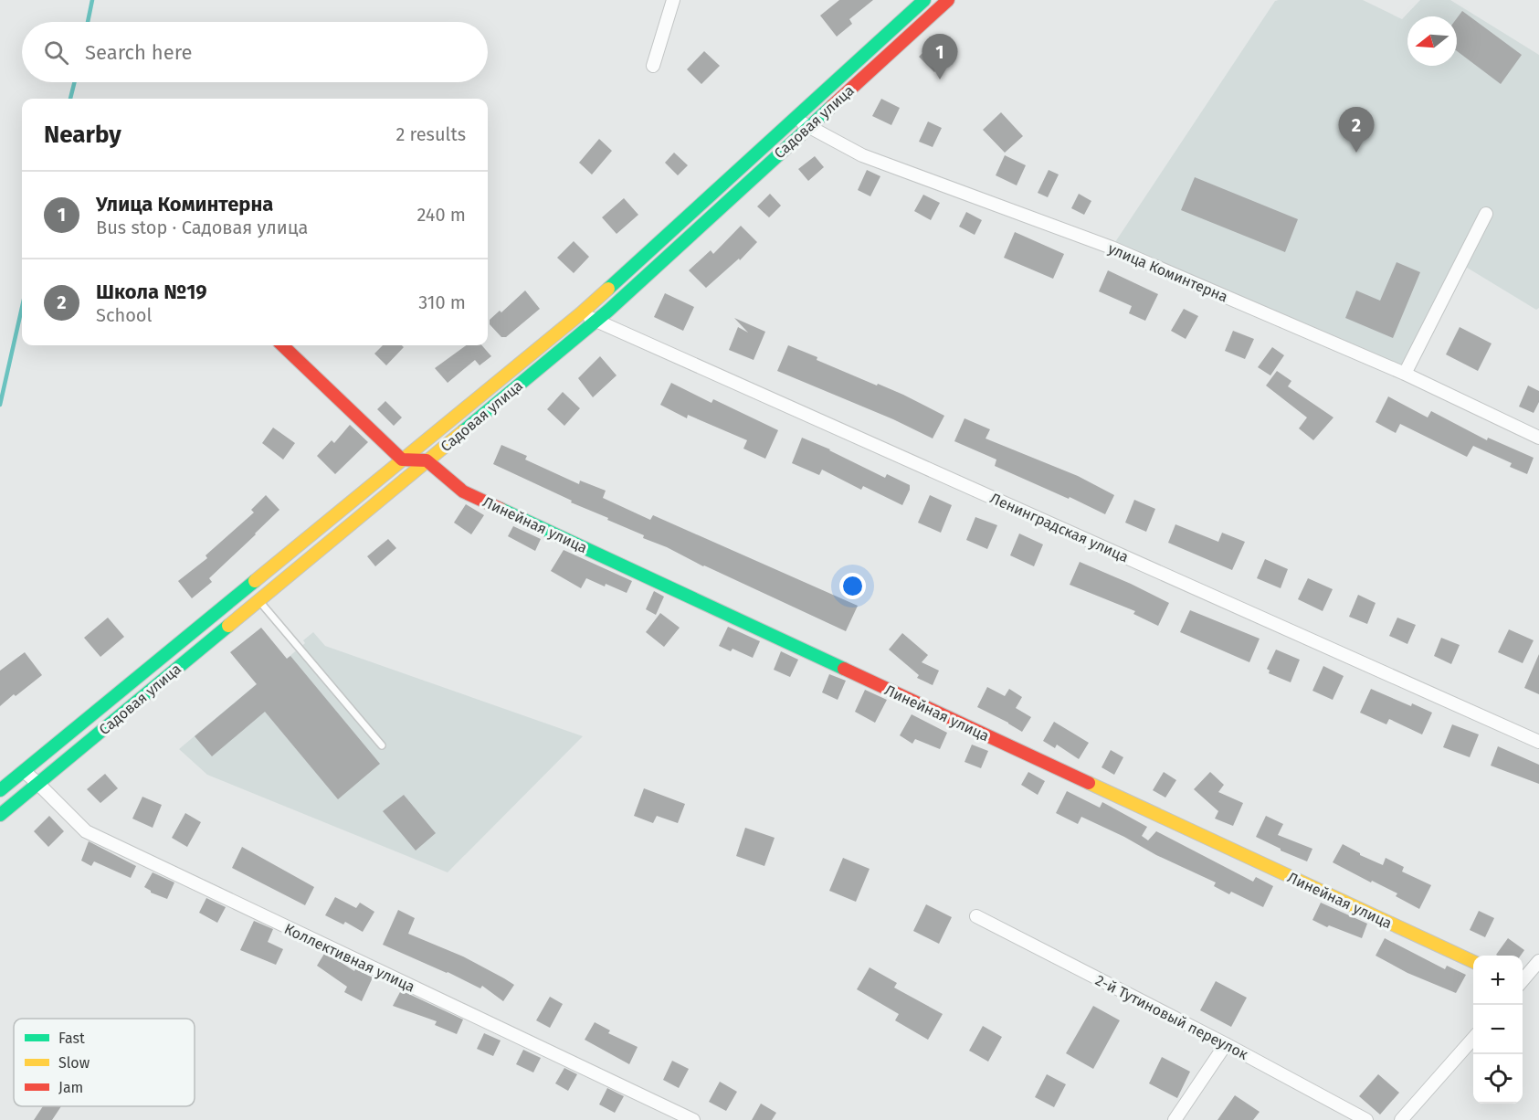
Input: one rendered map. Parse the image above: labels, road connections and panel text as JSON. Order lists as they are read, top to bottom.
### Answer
{
  "streets": {
    "street": [
      "Садовая улица",
      "улица Коминтерна",
      "Линейная улица",
      "Ленинградская улица",
      "Коллективная улица",
      "2-й Тутиновый переулок"
    ]
  },
  "crossings": [
    ["Садовая улица", "улица Коминтерна"],
    ["Садовая улица", "Линейная улица"],
    ["Садовая улица", "Ленинградская улица"],
    ["Садовая улица", "Коллективная улица"]
  ],
  "legend": ["Fast", "Slow", "Jam"],
  "north": "left",
  "page": {
    "search": "Search here",
    "pins": ["1", "2"],
    "heading": ["Nearby", "2 results"],
    "list": [
      {
        "mark": "1",
        "name": "Улица Коминтерна",
        "note": "Bus stop · Садовая улица",
        "value": "240 m"
      },
      {
        "mark": "2",
        "name": "Школа №19",
        "note": "School",
        "value": "310 m"
      }
    ],
    "map_buttons": ["+", "−"]
  }
}
